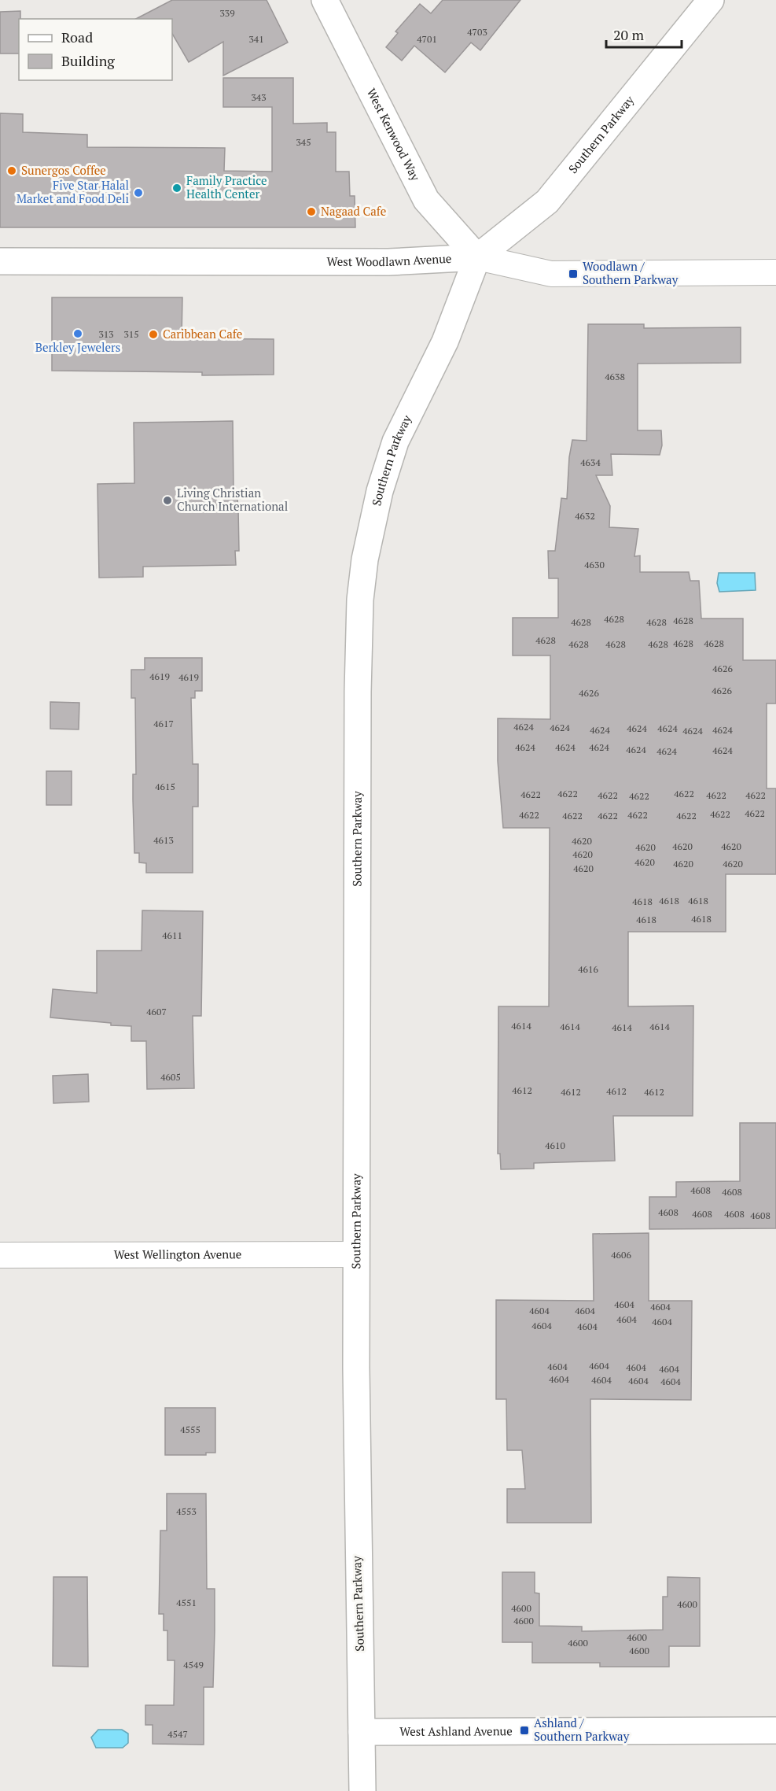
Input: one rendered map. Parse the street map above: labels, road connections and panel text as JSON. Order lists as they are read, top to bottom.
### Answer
{
  "streets": {
    "main road": [
      "West Kenwood Way",
      "Southern Parkway",
      "West Woodlawn Avenue",
      "West Ashland Avenue"
    ],
    "street": ["West Wellington Avenue"]
  },
  "crossings": [
    ["West Kenwood Way", "Southern Parkway"],
    ["West Kenwood Way", "West Woodlawn Avenue"],
    ["Southern Parkway", "West Woodlawn Avenue"],
    ["Southern Parkway", "West Wellington Avenue"],
    ["Southern Parkway", "West Ashland Avenue"]
  ],
  "places": {
    "other": [
      "Sunergos Coffee",
      "Family Practice Health Center",
      "Five Star Halal Market and Food Deli",
      "Nagaad Cafe",
      "Berkley Jewelers",
      "Caribbean Cafe",
      "Living Christian Church International"
    ],
    "transit": ["Woodlawn / Southern Parkway", "Ashland / Southern Parkway"]
  },
  "house_numbers": [
    "339",
    "4703",
    "341",
    "4701",
    "343",
    "345",
    "313",
    "315",
    "4638",
    "4634",
    "4632",
    "4630",
    "4628",
    "4628",
    "4628",
    "4628",
    "4628",
    "4628",
    "4628",
    "4628",
    "4628",
    "4628",
    "4626",
    "4619",
    "4619",
    "4626",
    "4626",
    "4617",
    "4624",
    "4624",
    "4624",
    "4624",
    "4624",
    "4624",
    "4624",
    "4624",
    "4624",
    "4624",
    "4624",
    "4624",
    "4624",
    "4615",
    "4622",
    "4622",
    "4622",
    "4622",
    "4622",
    "4622",
    "4622",
    "4622",
    "4622",
    "4622",
    "4622",
    "4622",
    "4622",
    "4622",
    "4613",
    "4620",
    "4620",
    "4620",
    "4620",
    "4620",
    "4620",
    "4620",
    "4620",
    "4620",
    "4618",
    "4618",
    "4618",
    "4618",
    "4618",
    "4611",
    "4616",
    "4607",
    "4614",
    "4614",
    "4614",
    "4614",
    "4605",
    "4612",
    "4612",
    "4612",
    "4612",
    "4610",
    "4608",
    "4608",
    "4608",
    "4608",
    "4608",
    "4608",
    "4606",
    "4604",
    "4604",
    "4604",
    "4604",
    "4604",
    "4604",
    "4604",
    "4604",
    "4604",
    "4604",
    "4604",
    "4604",
    "4604",
    "4604",
    "4604",
    "4604",
    "4555",
    "4553",
    "4551",
    "4600",
    "4600",
    "4600",
    "4600",
    "4600",
    "4600",
    "4549",
    "4547"
  ],
  "legend": ["Road", "Building"],
  "scale_bar": "20 m"
}
